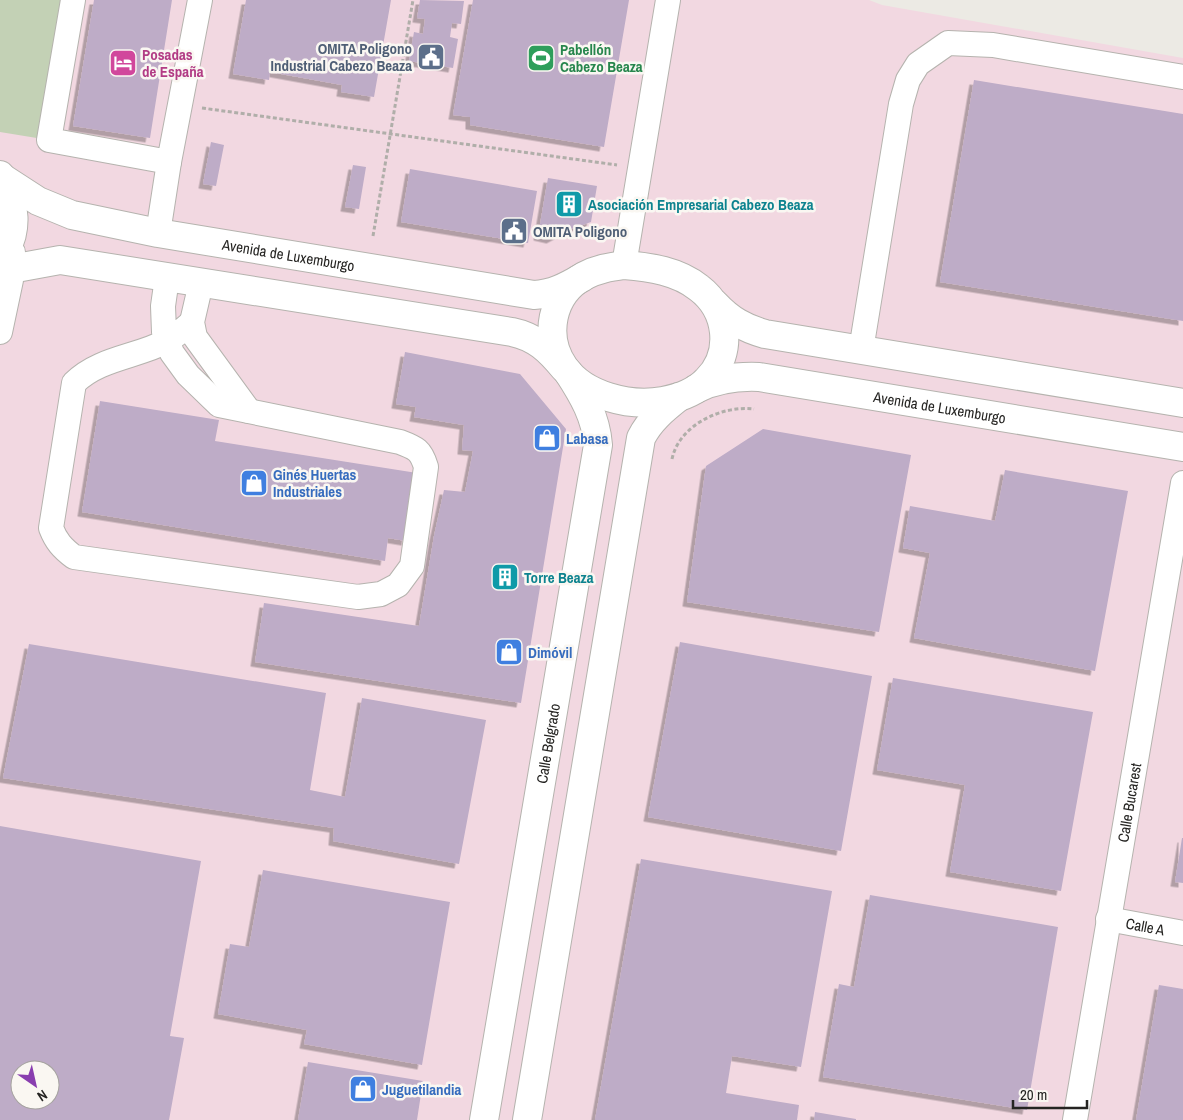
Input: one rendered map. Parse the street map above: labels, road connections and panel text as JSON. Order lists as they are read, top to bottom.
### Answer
{
  "streets": {
    "main road": ["Avenida de Luxemburgo", "Calle Belgrado"],
    "street": ["Calle Bucarest", "Calle A"]
  },
  "crossings": [
    ["Avenida de Luxemburgo", "Calle Belgrado"],
    ["Calle Bucarest", "Calle A"]
  ],
  "places": {
    "public building": ["OMITA Poligono Industrial Cabezo Beaza", "OMITA Poligono"],
    "sports": ["Pabellón Cabezo Beaza"],
    "hotel": ["Posadas de España"],
    "building": ["Asociación Empresarial Cabezo Beaza", "Torre Beaza"],
    "shop": [
      "Labasa",
      "Ginés Huertas Industriales",
      "Dimóvil",
      "Juguetilandia"
    ]
  },
  "scale_bar": "20 m",
  "north": "bottom right"
}
